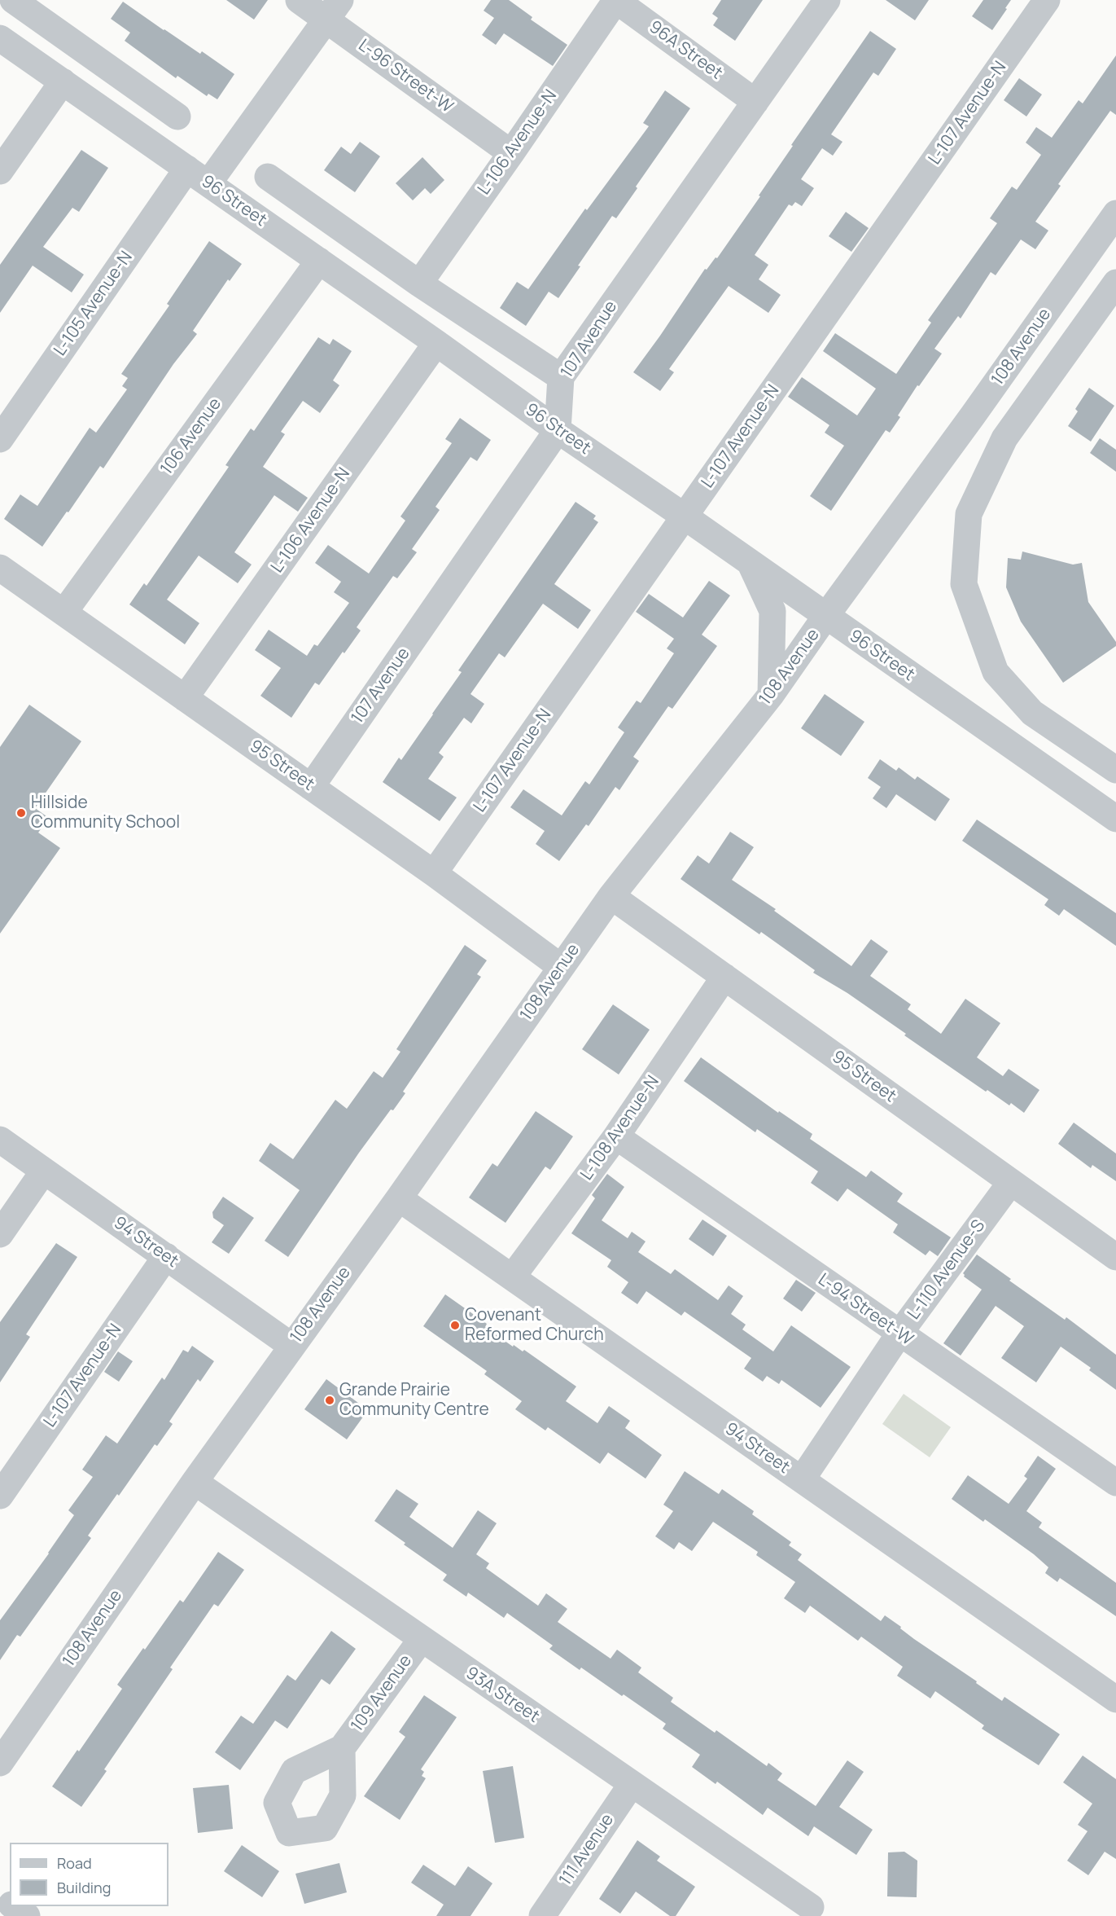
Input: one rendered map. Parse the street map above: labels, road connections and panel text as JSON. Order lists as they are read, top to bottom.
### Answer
{
  "streets": {
    "street": [
      "96A Street",
      "L-96 Street-W",
      "L-107 Avenue-N",
      "L-106 Avenue-N",
      "96 Street",
      "L-105 Avenue-N",
      "107 Avenue",
      "108 Avenue",
      "106 Avenue",
      "95 Street",
      "L-108 Avenue-N",
      "94 Street",
      "L-110 Avenue-S",
      "L-94 Street-W",
      "109 Avenue",
      "93A Street",
      "111 Avenue"
    ]
  },
  "crossings": [
    ["96A Street", "L-106 Avenue-N"],
    ["96A Street", "107 Avenue"],
    ["L-96 Street-W", "L-106 Avenue-N"],
    ["L-96 Street-W", "L-105 Avenue-N"],
    ["L-107 Avenue-N", "96 Street"],
    ["L-107 Avenue-N", "95 Street"],
    ["L-107 Avenue-N", "94 Street"],
    ["L-106 Avenue-N", "96 Street"],
    ["L-106 Avenue-N", "95 Street"],
    ["96 Street", "L-105 Avenue-N"],
    ["96 Street", "107 Avenue"],
    ["96 Street", "108 Avenue"],
    ["96 Street", "106 Avenue"],
    ["107 Avenue", "95 Street"],
    ["108 Avenue", "95 Street"],
    ["108 Avenue", "94 Street"],
    ["108 Avenue", "93A Street"],
    ["106 Avenue", "95 Street"],
    ["95 Street", "L-108 Avenue-N"],
    ["95 Street", "L-110 Avenue-S"],
    ["L-108 Avenue-N", "94 Street"],
    ["L-108 Avenue-N", "L-94 Street-W"],
    ["94 Street", "L-110 Avenue-S"],
    ["L-110 Avenue-S", "L-94 Street-W"],
    ["109 Avenue", "93A Street"],
    ["93A Street", "111 Avenue"]
  ],
  "places": ["Hillside Community School", "Covenant Reformed Church", "Grande Prairie Community Centre"],
  "legend": ["Road", "Building"]
}
